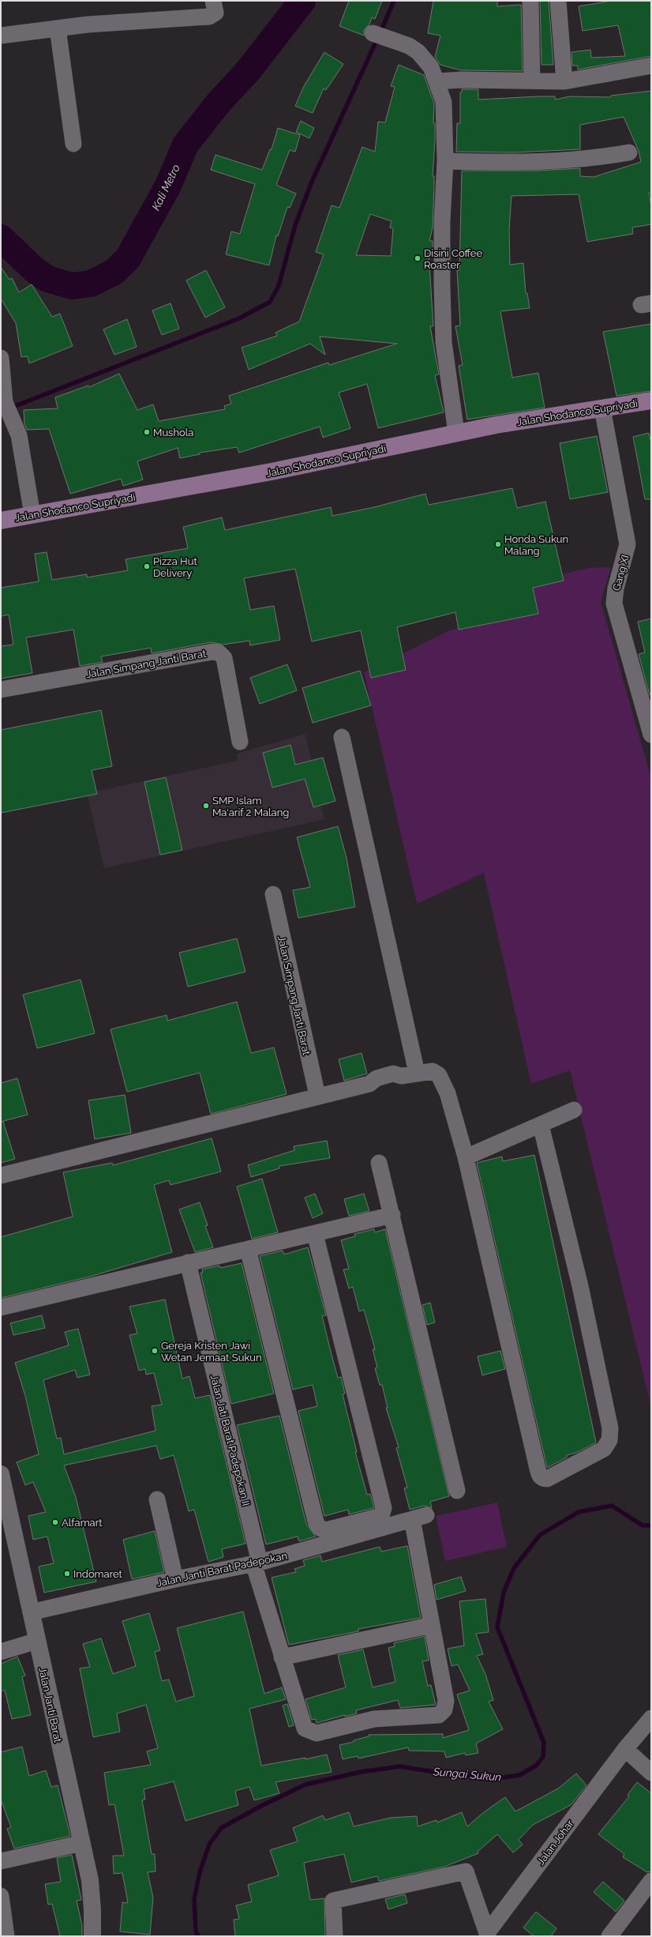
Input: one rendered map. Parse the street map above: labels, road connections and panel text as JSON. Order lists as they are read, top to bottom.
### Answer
{
  "streets": {
    "main road": ["Jalan Shodanco Supriyadi"],
    "street": [
      "Gang XI",
      "Jalan Simpang Janti Barat",
      "Jalan Jati Barat Padepokan II",
      "Jalan Janti Barat Padepokan",
      "Jalan Janti Barat",
      "Jalan Johar"
    ]
  },
  "crossings": [
    ["Jalan Shodanco Supriyadi", "Gang XI"],
    ["Jalan Jati Barat Padepokan II", "Jalan Janti Barat Padepokan"],
    ["Jalan Janti Barat Padepokan", "Jalan Janti Barat"]
  ],
  "water": ["Kali Metro", "Sungai Sukun"],
  "places": [
    "Disini Coffee Roaster",
    "Mushola",
    "Honda Sukun Malang",
    "Pizza Hut Delivery",
    "SMP Islam Ma'arif 2 Malang",
    "Gereja Kristen Jawi Wetan Jemaat Sukun",
    "Alfamart",
    "Indomaret"
  ]
}
